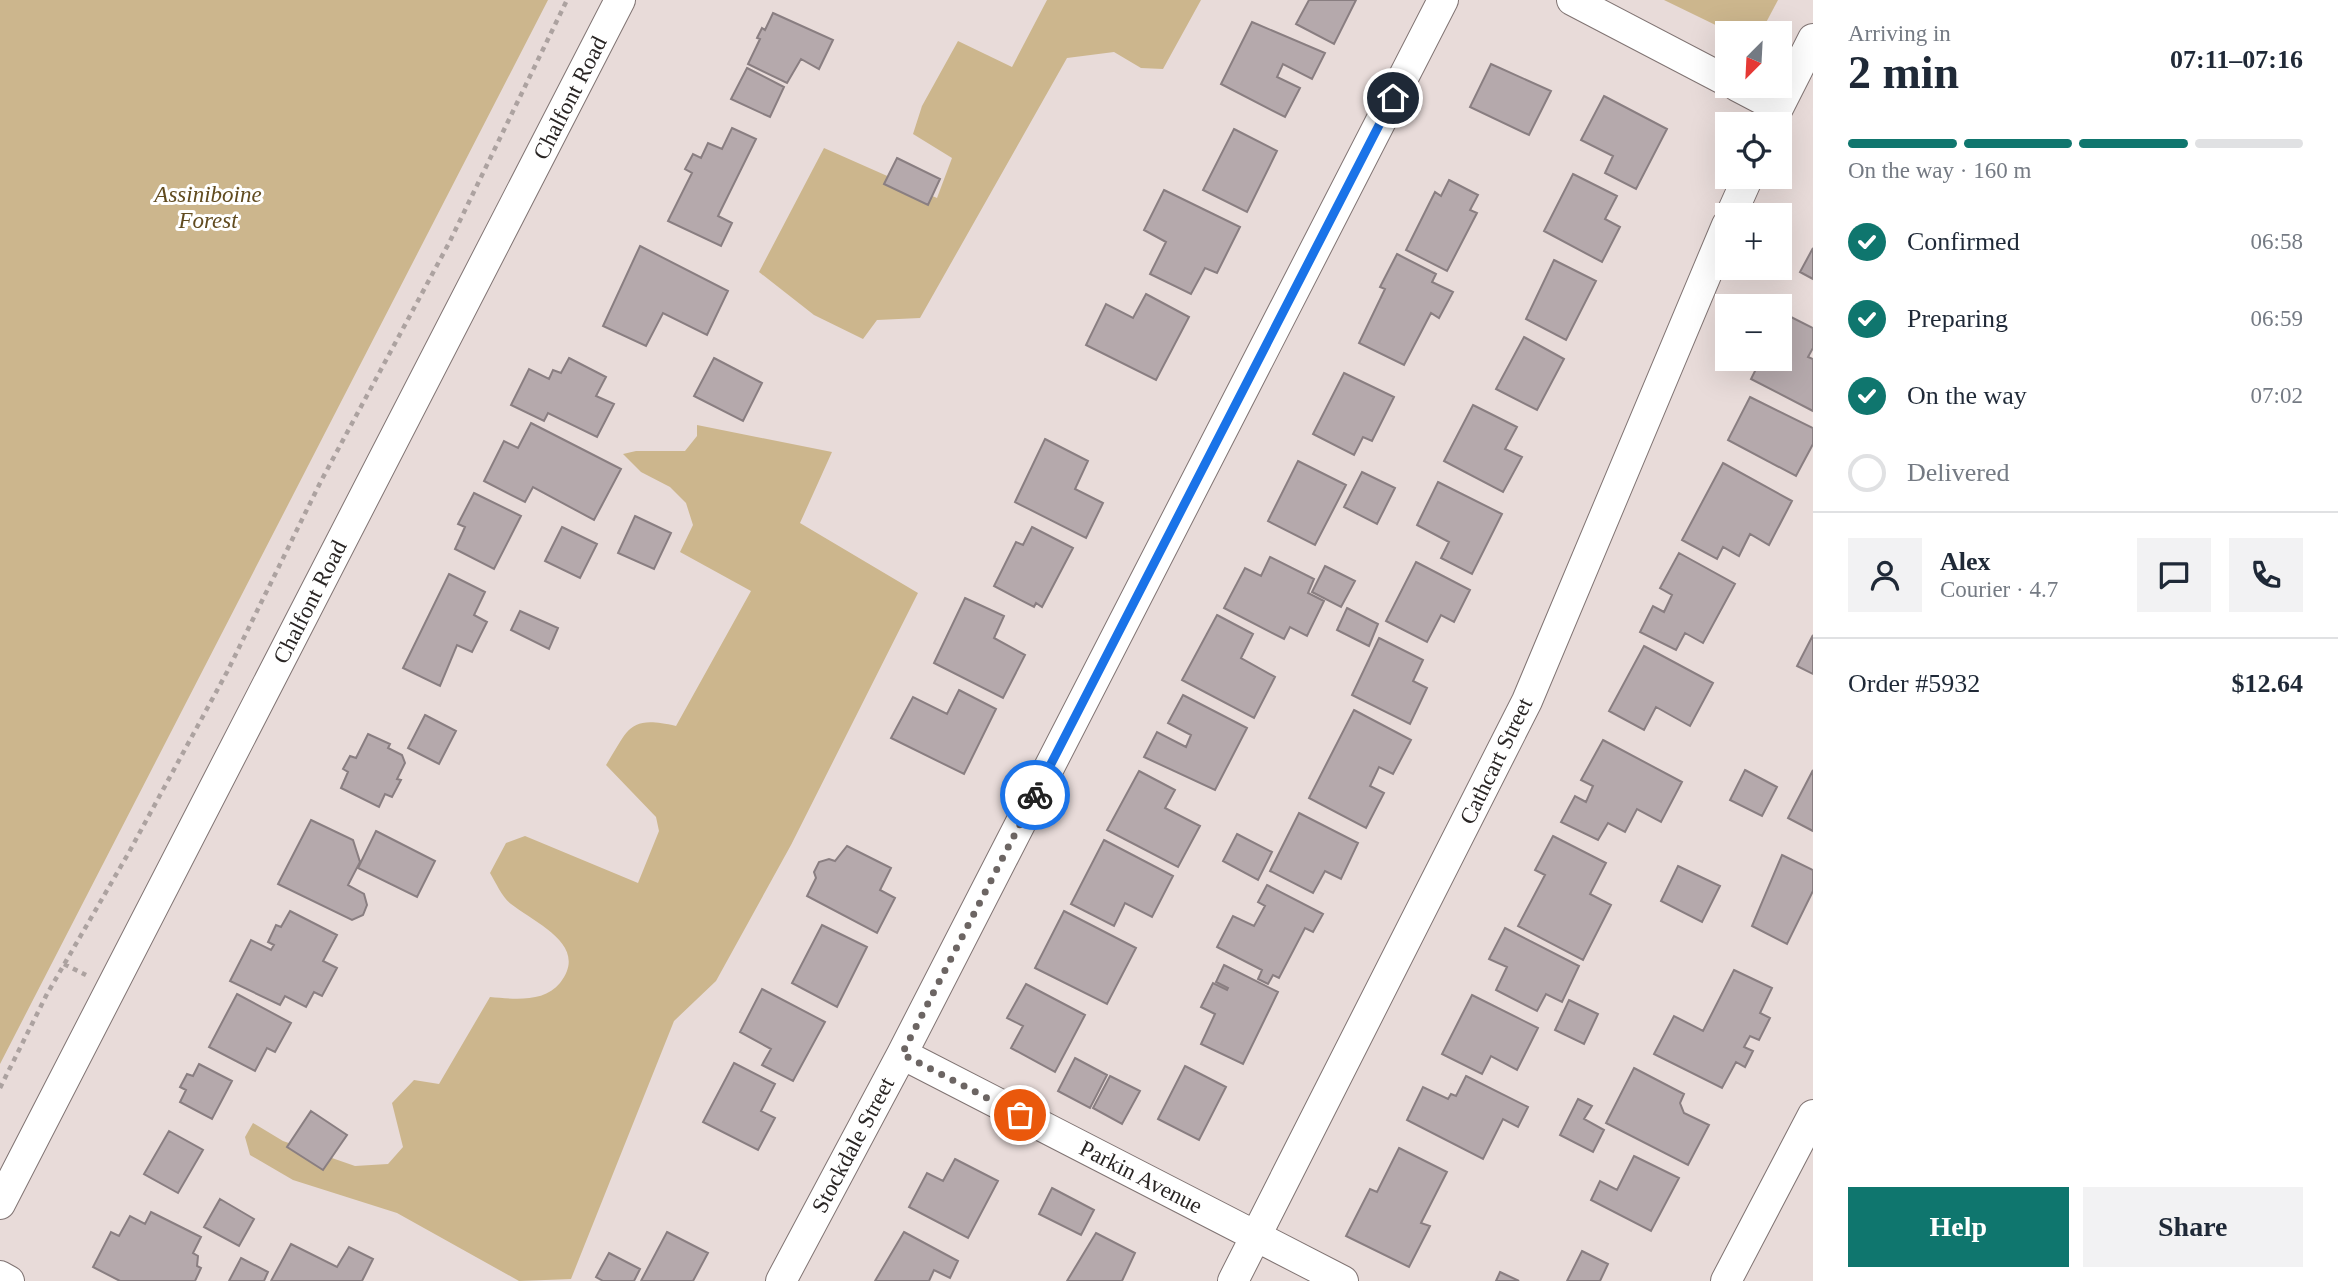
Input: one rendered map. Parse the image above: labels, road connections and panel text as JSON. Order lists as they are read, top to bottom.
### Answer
{
  "streets": {
    "street": [
      "Chalfont Road",
      "Cathcart Street",
      "Stockdale Street",
      "Parkin Avenue"
    ]
  },
  "crossings": [
    ["Cathcart Street", "Parkin Avenue"],
    ["Stockdale Street", "Parkin Avenue"]
  ],
  "parks": ["Assiniboine Forest"],
  "north": "bottom left",
  "page": {
    "heading": ["2 min", "Arriving in", "07:11–07:16"],
    "panel": [
      "Alex",
      "Courier · 4.7",
      "Order #5932",
      "$12.64"
    ],
    "map_buttons": ["+", "−"],
    "bar": "On the way · 160 m",
    "list": [
      ["Confirmed", "06:58"],
      ["Preparing", "06:59"],
      ["On the way", "07:02"],
      "Delivered"
    ],
    "buttons": ["Help", "Share"]
  }
}
